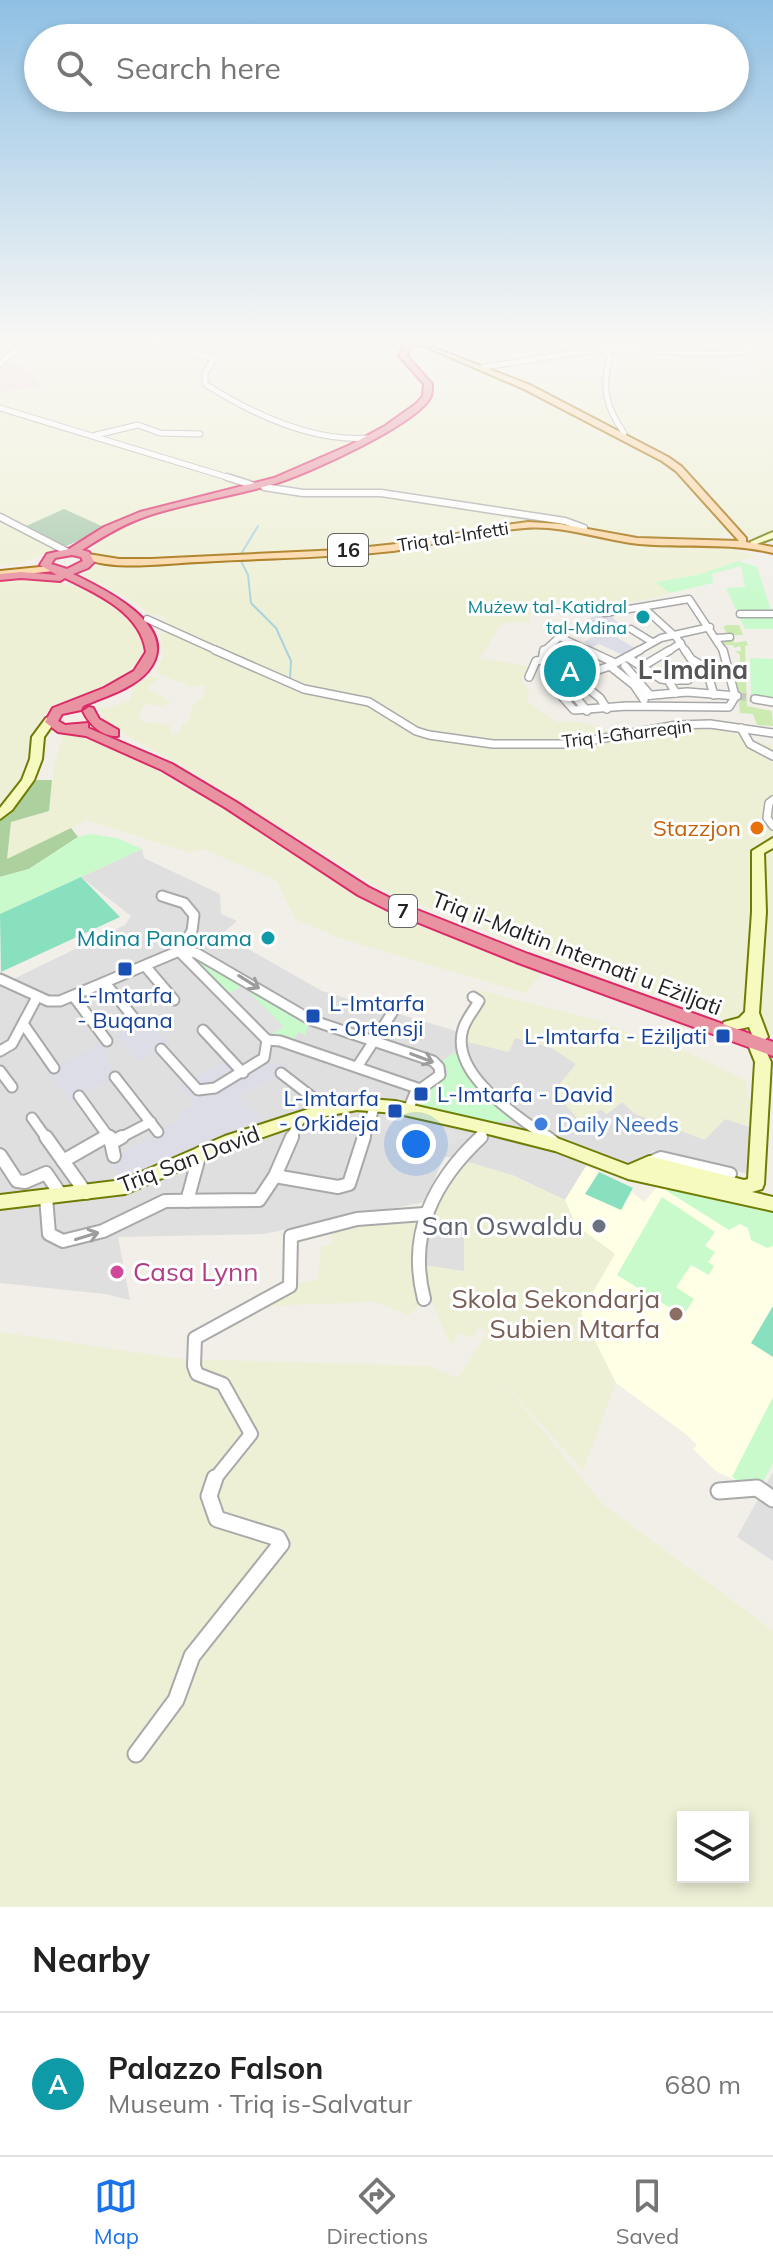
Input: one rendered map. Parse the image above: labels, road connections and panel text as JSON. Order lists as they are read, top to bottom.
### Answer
{
  "streets": {
    "highway": ["7", "Triq il-Maltin Internati u Eżiljati"],
    "main road": ["Triq tal-Infetti", "16"],
    "street": ["Triq l-Għarreqin", "Triq San David"]
  },
  "crossings": [
    ["Triq tal-Infetti", "16"],
    ["7", "Triq il-Maltin Internati u Eżiljati"]
  ],
  "districts": ["L-Imdina"],
  "places": {
    "other": [
      "Mużew tal-Katidral tal-Mdina",
      "Stazzjon",
      "Mdina Panorama",
      "Daily Needs",
      "San Oswaldu",
      "Casa Lynn",
      "Skola Sekondarja Subien Mtarfa"
    ],
    "transit": [
      "L-Imtarfa - Buqana",
      "L-Imtarfa - Ortensji",
      "L-Imtarfa - Eżiljati",
      "L-Imtarfa - David",
      "L-Imtarfa - Orkideja"
    ]
  },
  "page": {
    "search": "Search here",
    "pins": "A",
    "heading": "Nearby",
    "list": [
      {
        "mark": "A",
        "name": "Palazzo Falson",
        "note": "Museum · Triq is-Salvatur",
        "value": "680 m"
      }
    ],
    "nav": ["Map", "Directions", "Saved"]
  }
}
